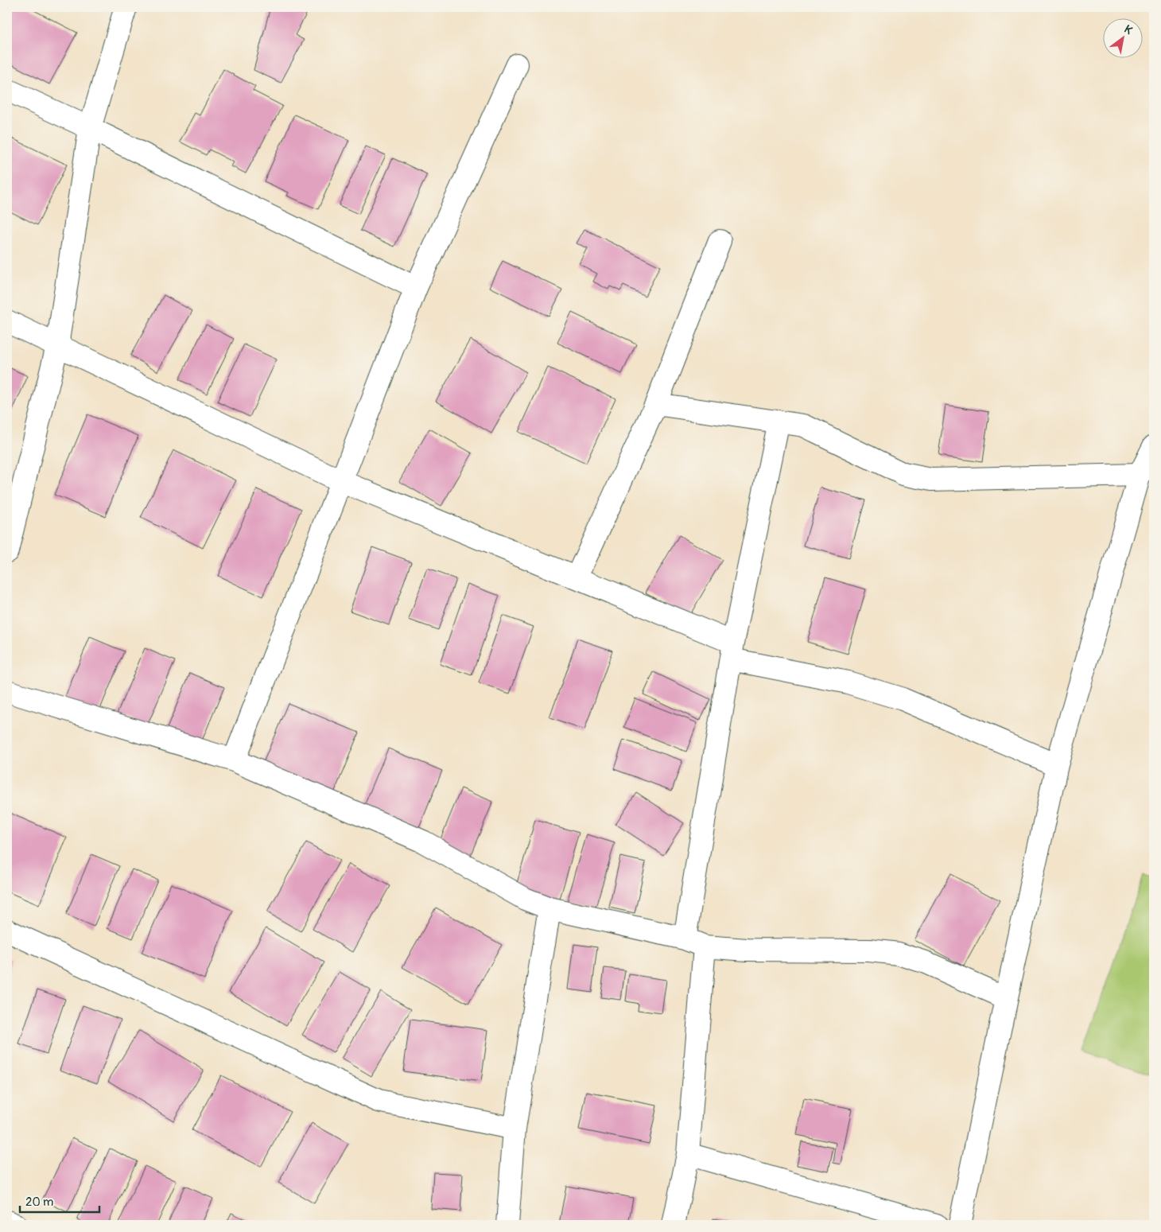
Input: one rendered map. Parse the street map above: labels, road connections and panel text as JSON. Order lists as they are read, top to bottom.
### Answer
{
  "scale_bar": "20 m",
  "north": "top right"
}
